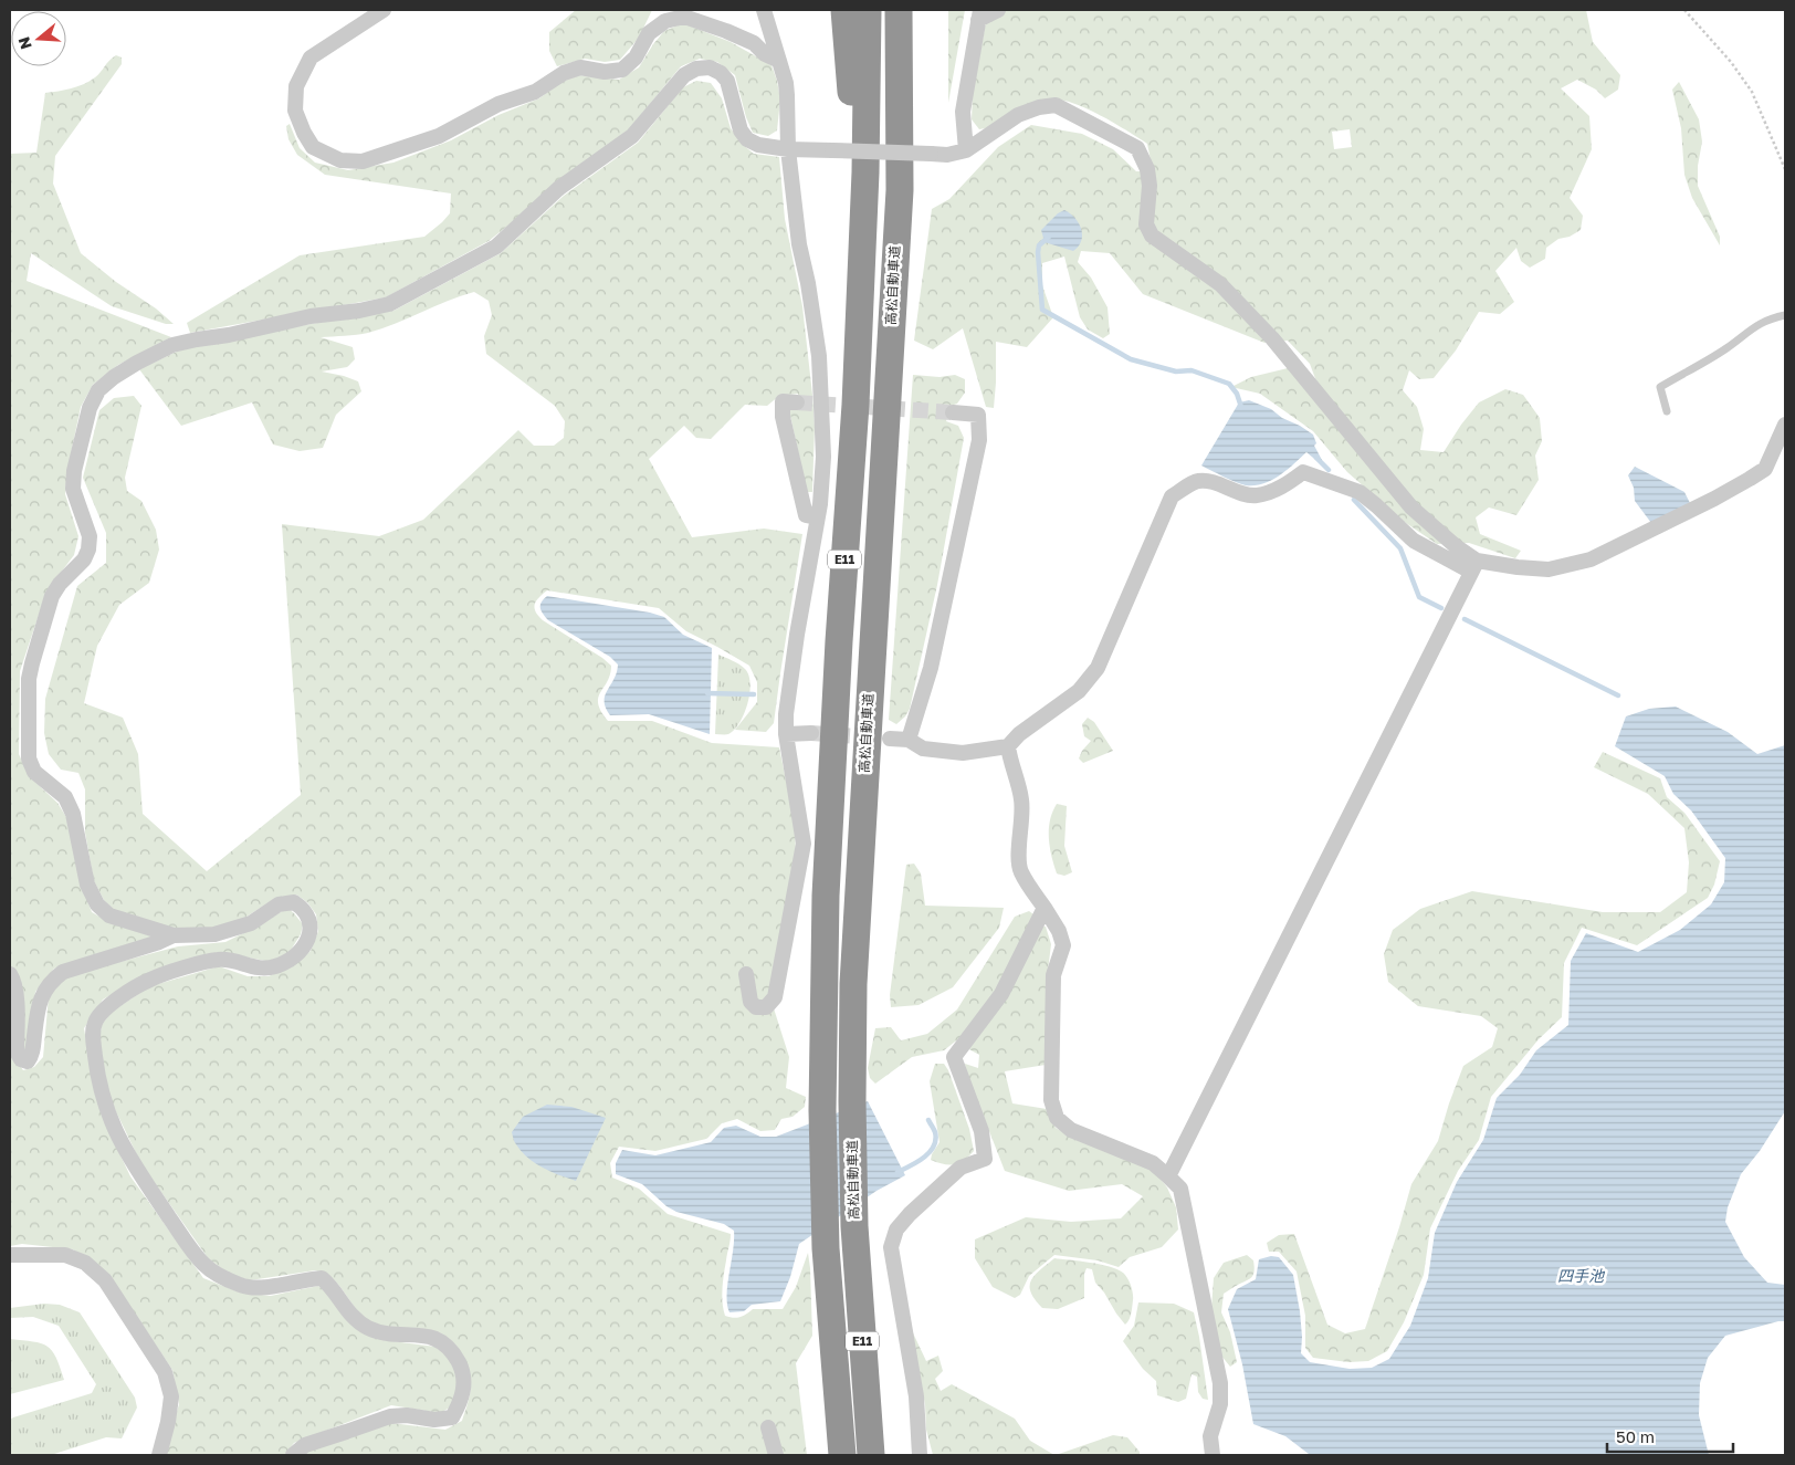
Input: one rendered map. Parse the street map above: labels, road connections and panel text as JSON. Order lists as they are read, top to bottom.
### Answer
{
  "streets": {
    "highway": ["高松自動車道", "E11"]
  },
  "water": ["四手池"],
  "scale_bar": "50 m",
  "north": "left"
}
